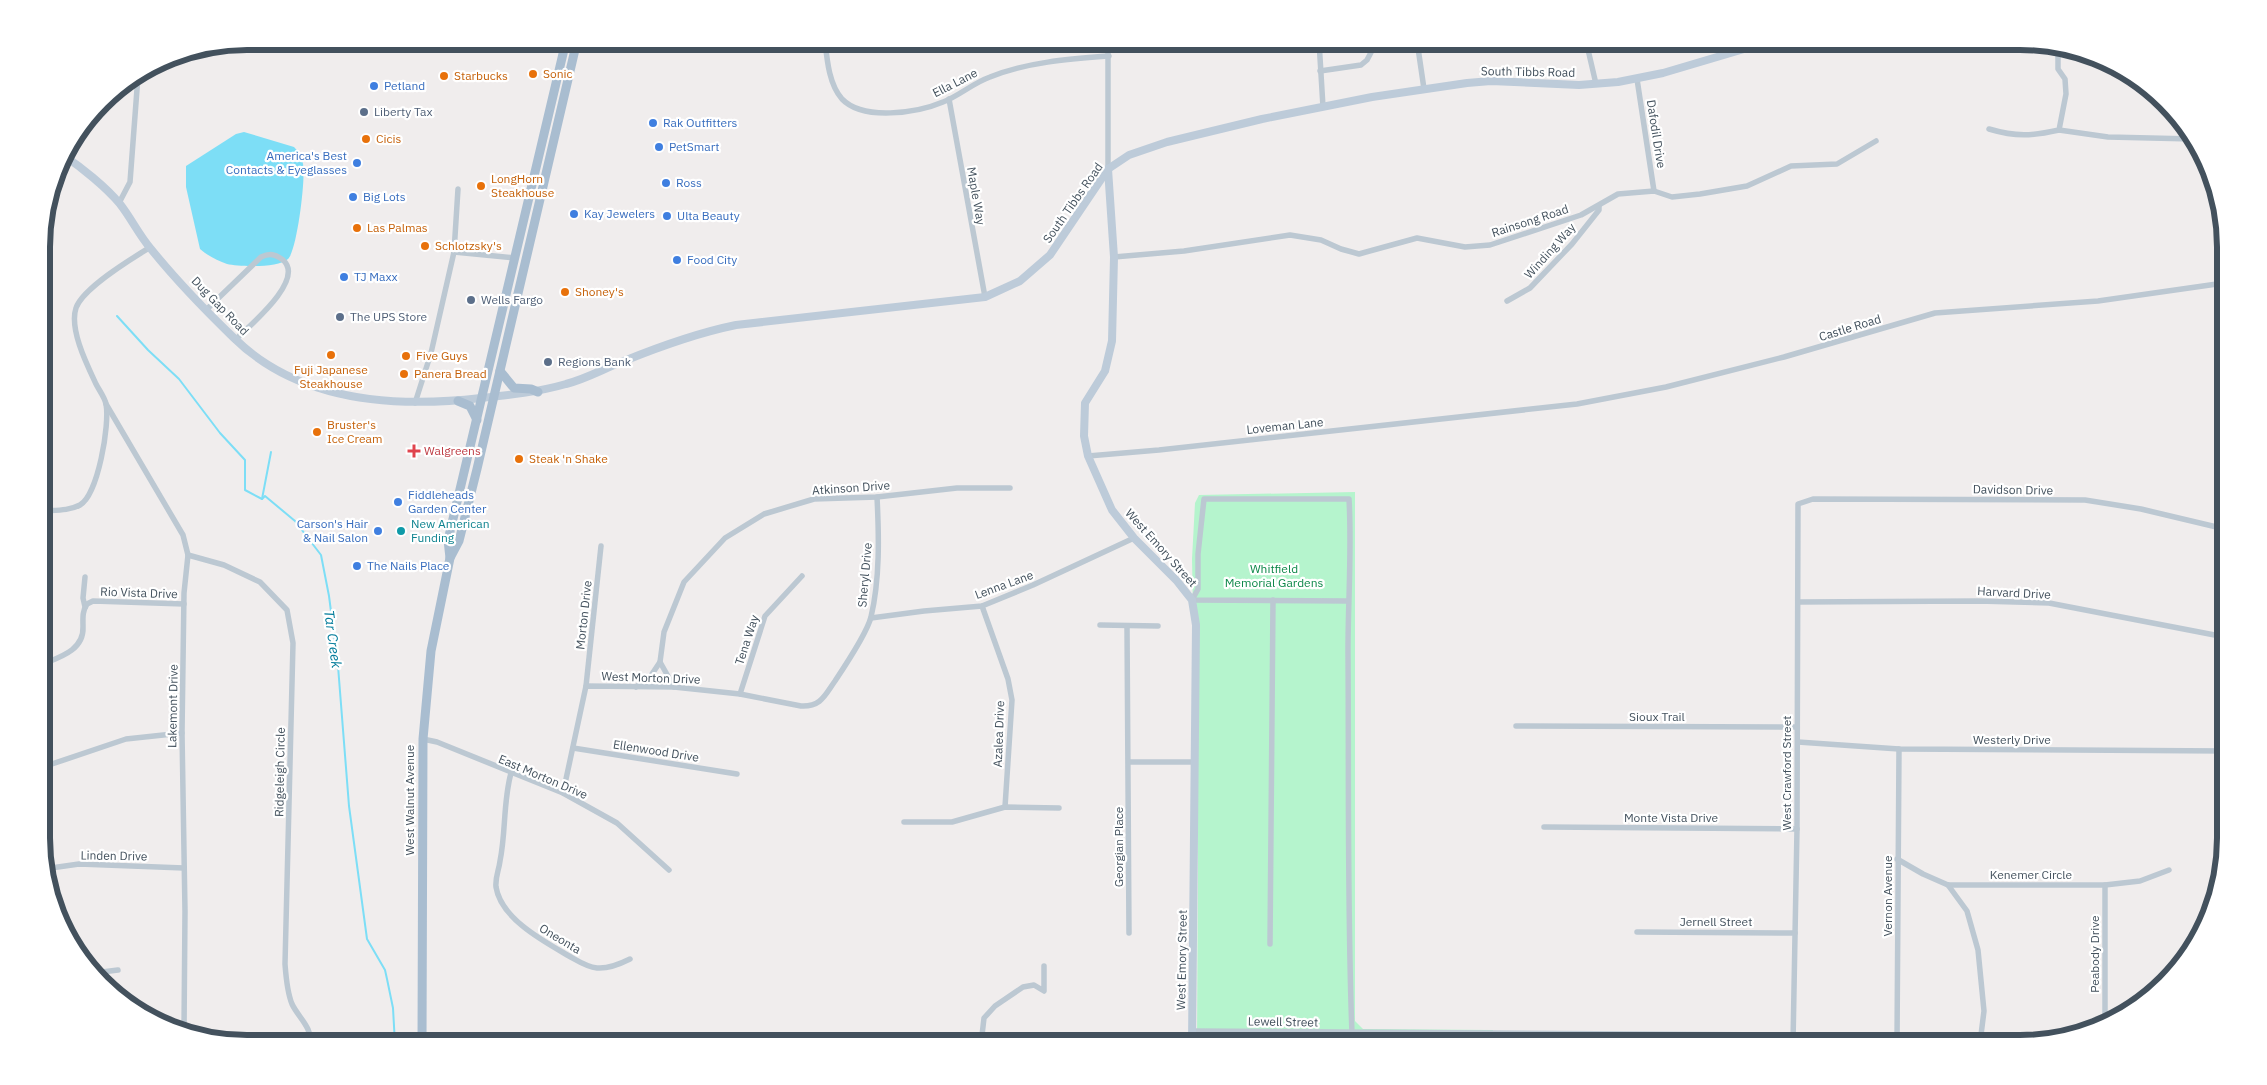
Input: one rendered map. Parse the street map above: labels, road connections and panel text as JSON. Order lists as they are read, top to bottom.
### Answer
{
  "streets": {
    "main road": ["West Walnut Avenue"],
    "street": [
      "South Tibbs Road",
      "Ella Lane",
      "Dafodil Drive",
      "Maple Way",
      "Rainsong Road",
      "Winding Way",
      "Dug Gap Road",
      "Castle Road",
      "Loveman Lane",
      "Atkinson Drive",
      "Davidson Drive",
      "West Emory Street",
      "Sheryl Drive",
      "Lenna Lane",
      "Rio Vista Drive",
      "Harvard Drive",
      "Morton Drive",
      "Tena Way",
      "West Morton Drive",
      "Lakemont Drive",
      "Sioux Trail",
      "Azalea Drive",
      "Westerly Drive",
      "Ellenwood Drive",
      "Ridgeleigh Circle",
      "West Crawford Street",
      "East Morton Drive",
      "Monte Vista Drive",
      "Georgian Place",
      "Linden Drive",
      "Kenemer Circle",
      "Vernon Avenue",
      "Jernell Street",
      "Oneonta",
      "Peabody Drive",
      "Lewell Street"
    ]
  },
  "crossings": [
    ["South Tibbs Road", "Dafodil Drive"],
    ["South Tibbs Road", "Maple Way"],
    ["South Tibbs Road", "Dug Gap Road"],
    ["South Tibbs Road", "West Emory Street"],
    ["South Tibbs Road", "West Walnut Avenue"],
    ["Ella Lane", "Maple Way"],
    ["Dafodil Drive", "Rainsong Road"],
    ["Rainsong Road", "Winding Way"],
    ["Rainsong Road", "West Emory Street"],
    ["Dug Gap Road", "Lakemont Drive"],
    ["Dug Gap Road", "West Walnut Avenue"],
    ["Castle Road", "Loveman Lane"],
    ["Loveman Lane", "West Emory Street"],
    ["Atkinson Drive", "Sheryl Drive"],
    ["Davidson Drive", "West Crawford Street"],
    ["West Emory Street", "Lenna Lane"],
    ["West Emory Street", "Lewell Street"],
    ["Sheryl Drive", "Lenna Lane"],
    ["Sheryl Drive", "West Morton Drive"],
    ["Lenna Lane", "Azalea Drive"],
    ["Rio Vista Drive", "Lakemont Drive"],
    ["Harvard Drive", "West Crawford Street"],
    ["Morton Drive", "West Morton Drive"],
    ["Tena Way", "West Morton Drive"],
    ["West Morton Drive", "Ellenwood Drive"],
    ["West Morton Drive", "East Morton Drive"],
    ["Lakemont Drive", "Ridgeleigh Circle"],
    ["Lakemont Drive", "Linden Drive"],
    ["Sioux Trail", "West Crawford Street"],
    ["Westerly Drive", "West Crawford Street"],
    ["Westerly Drive", "Vernon Avenue"],
    ["West Crawford Street", "Monte Vista Drive"],
    ["West Crawford Street", "Jernell Street"],
    ["East Morton Drive", "West Walnut Avenue"],
    ["East Morton Drive", "Oneonta"],
    ["Kenemer Circle", "Vernon Avenue"],
    ["Kenemer Circle", "Peabody Drive"]
  ],
  "water": ["Tar Creek"],
  "parks": ["Whitfield Memorial Gardens"],
  "places": {
    "other": [
      "Sonic",
      "Starbucks",
      "Petland",
      "Liberty Tax",
      "Rak Outfitters",
      "Cicis",
      "PetSmart",
      "America's Best Contacts & Eyeglasses",
      "Ross",
      "LongHorn Steakhouse",
      "Big Lots",
      "Kay Jewelers",
      "Ulta Beauty",
      "Las Palmas",
      "Schlotzsky's",
      "Food City",
      "TJ Maxx",
      "Shoney's",
      "Wells Fargo",
      "The UPS Store",
      "Fuji Japanese Steakhouse",
      "Five Guys",
      "Regions Bank",
      "Panera Bread",
      "Bruster's Ice Cream",
      "Steak 'n Shake",
      "Fiddleheads Garden Center",
      "Carson's Hair & Nail Salon",
      "New American Funding",
      "The Nails Place"
    ],
    "health": ["Walgreens"]
  }
}
